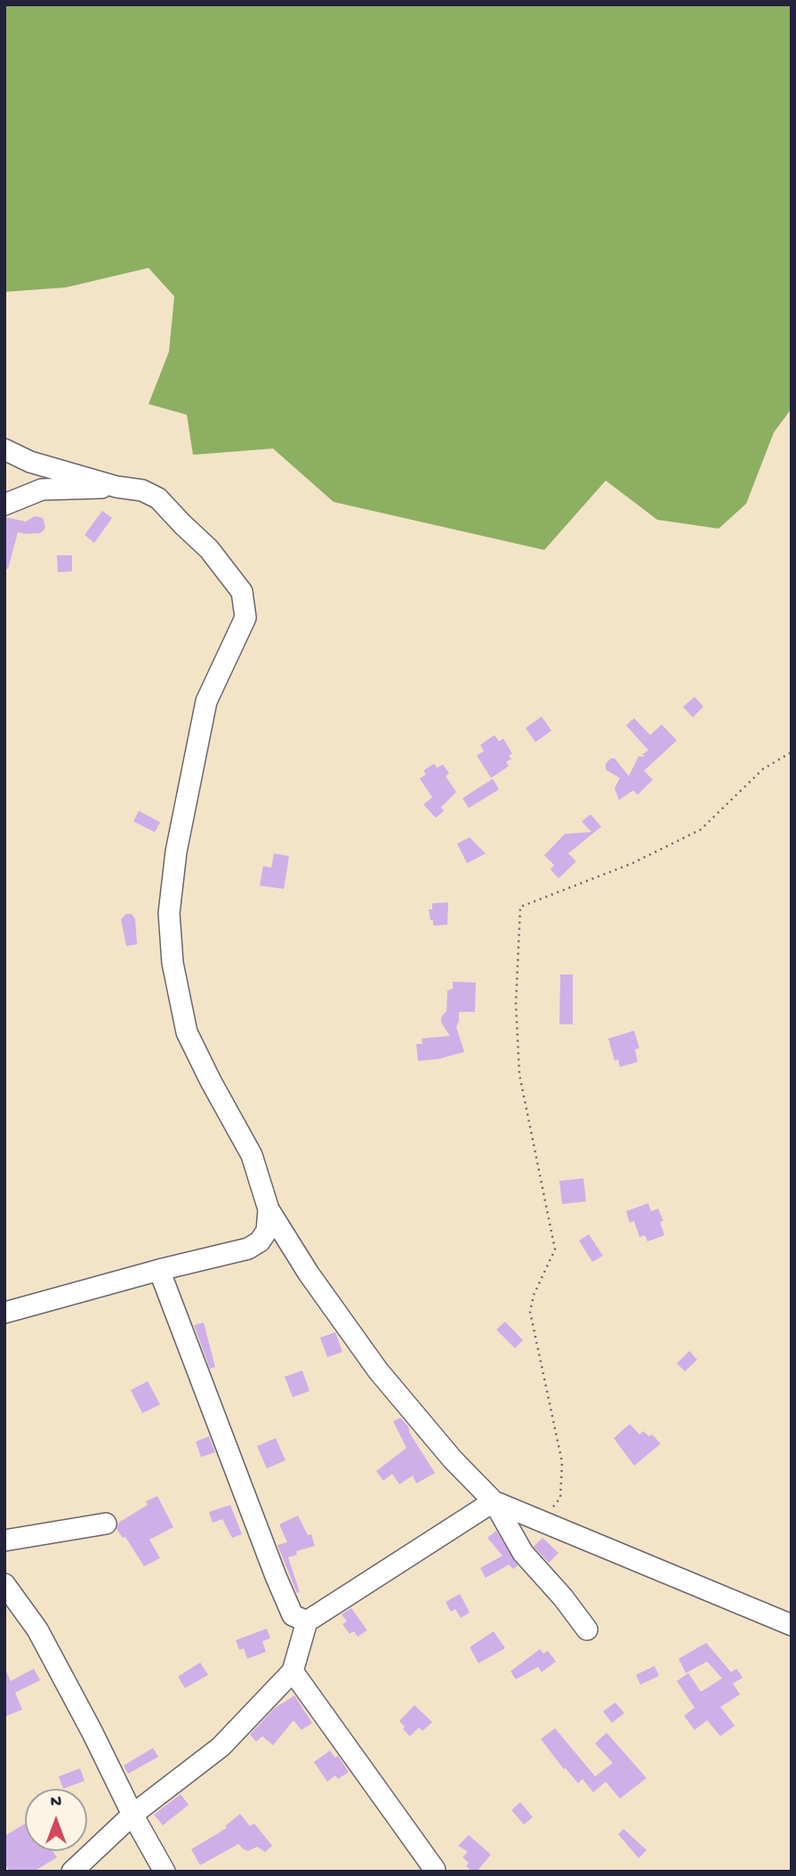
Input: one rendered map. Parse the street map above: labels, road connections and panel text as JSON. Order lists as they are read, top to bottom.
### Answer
{
  "north": "top"
}
